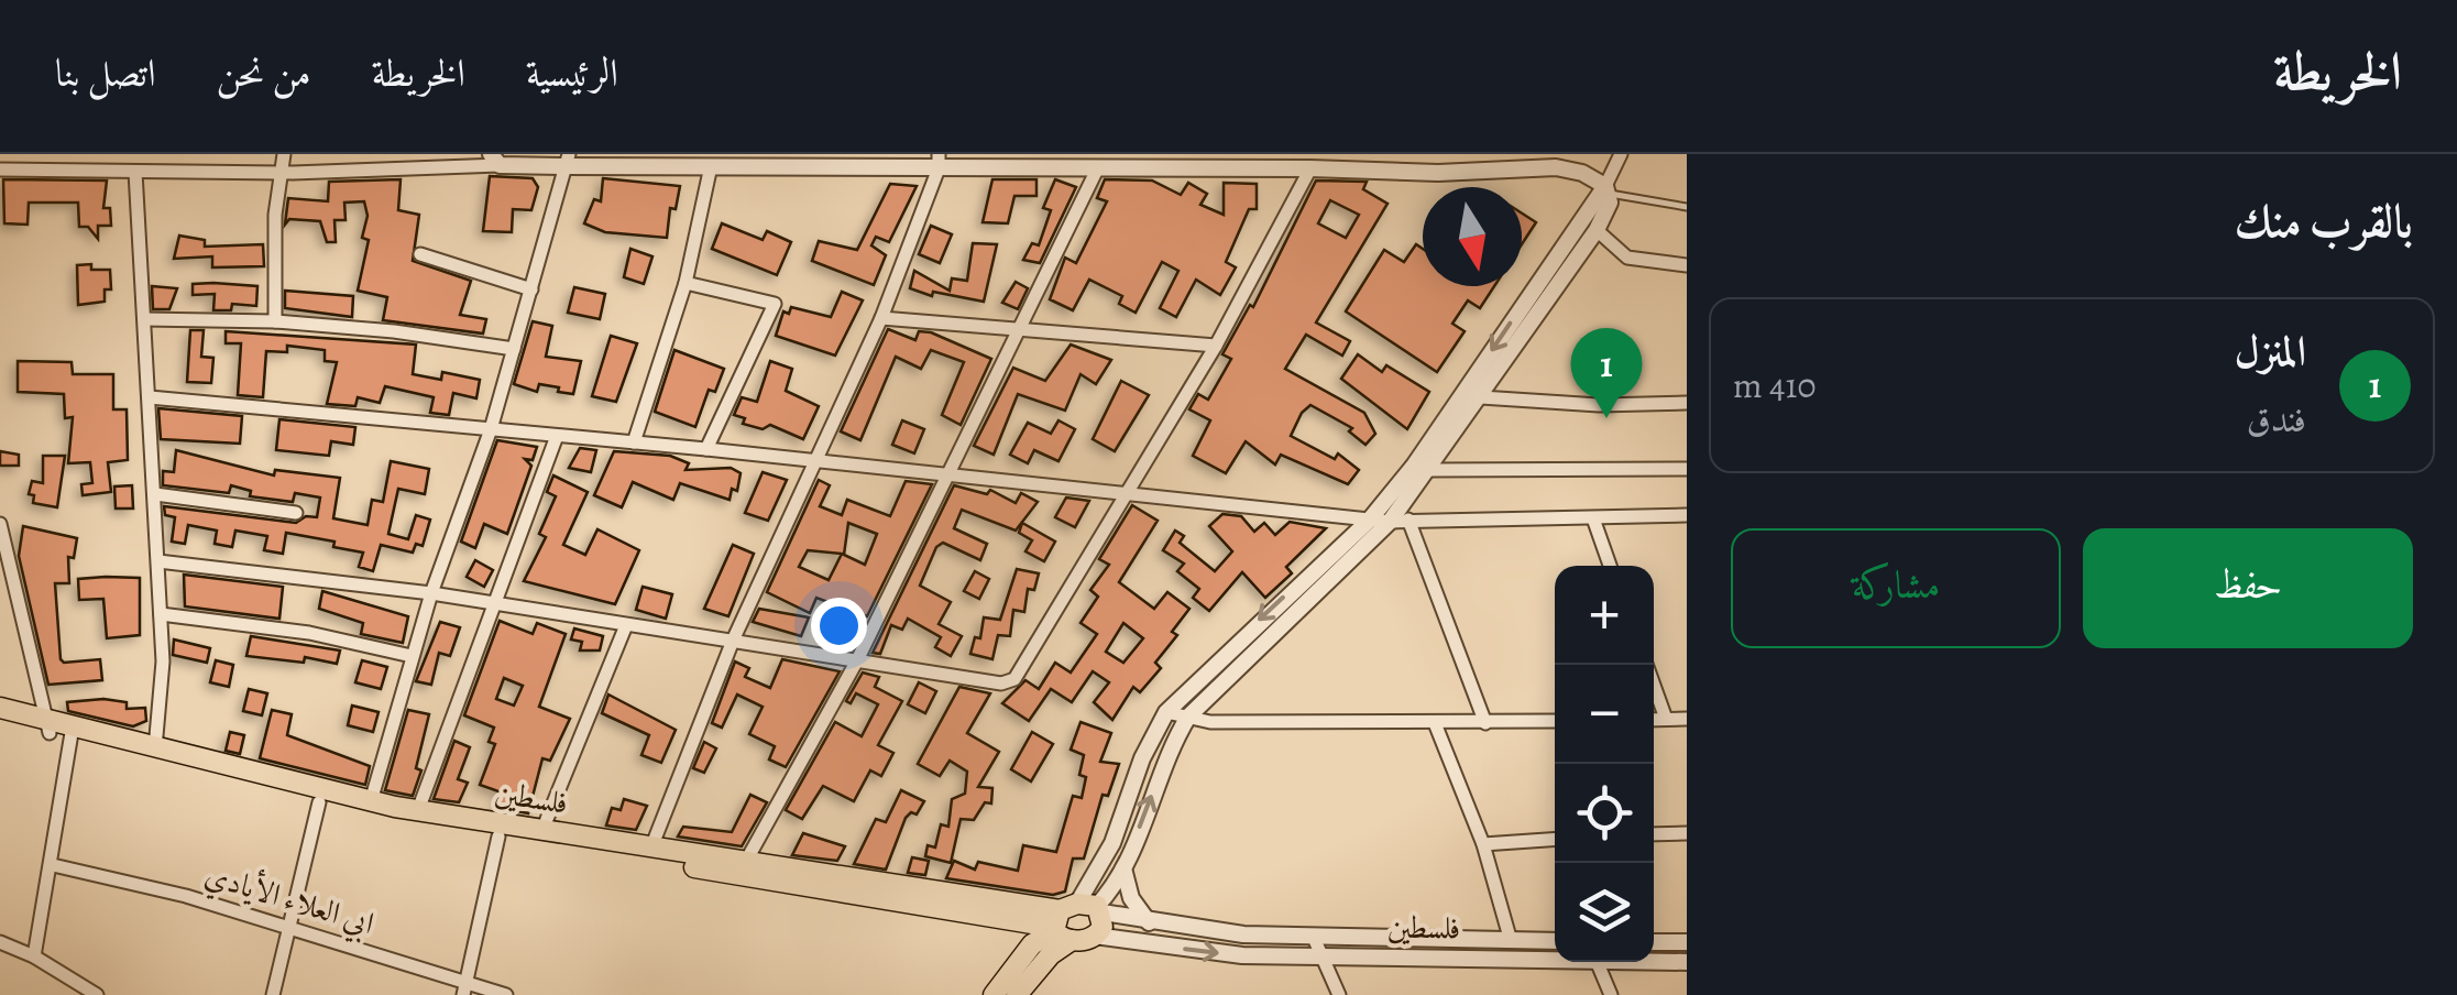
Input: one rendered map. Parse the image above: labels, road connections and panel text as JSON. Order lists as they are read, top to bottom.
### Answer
{
  "streets": {
    "main road": ["فلسطين"],
    "street": ["ابي العلاء الأيادي"]
  },
  "north": "bottom",
  "page": {
    "header": "الخريطة",
    "nav": [
      "الرئيسية",
      "الخريطة",
      "من نحن",
      "اتصل بنا"
    ],
    "heading": "بالقرب منك",
    "list": [
      {
        "mark": "1",
        "name": "المنزل",
        "note": "فندق",
        "value": "410 m"
      }
    ],
    "pins": "1",
    "buttons": ["حفظ", "مشاركة"],
    "map_buttons": ["+", "−"]
  }
}
